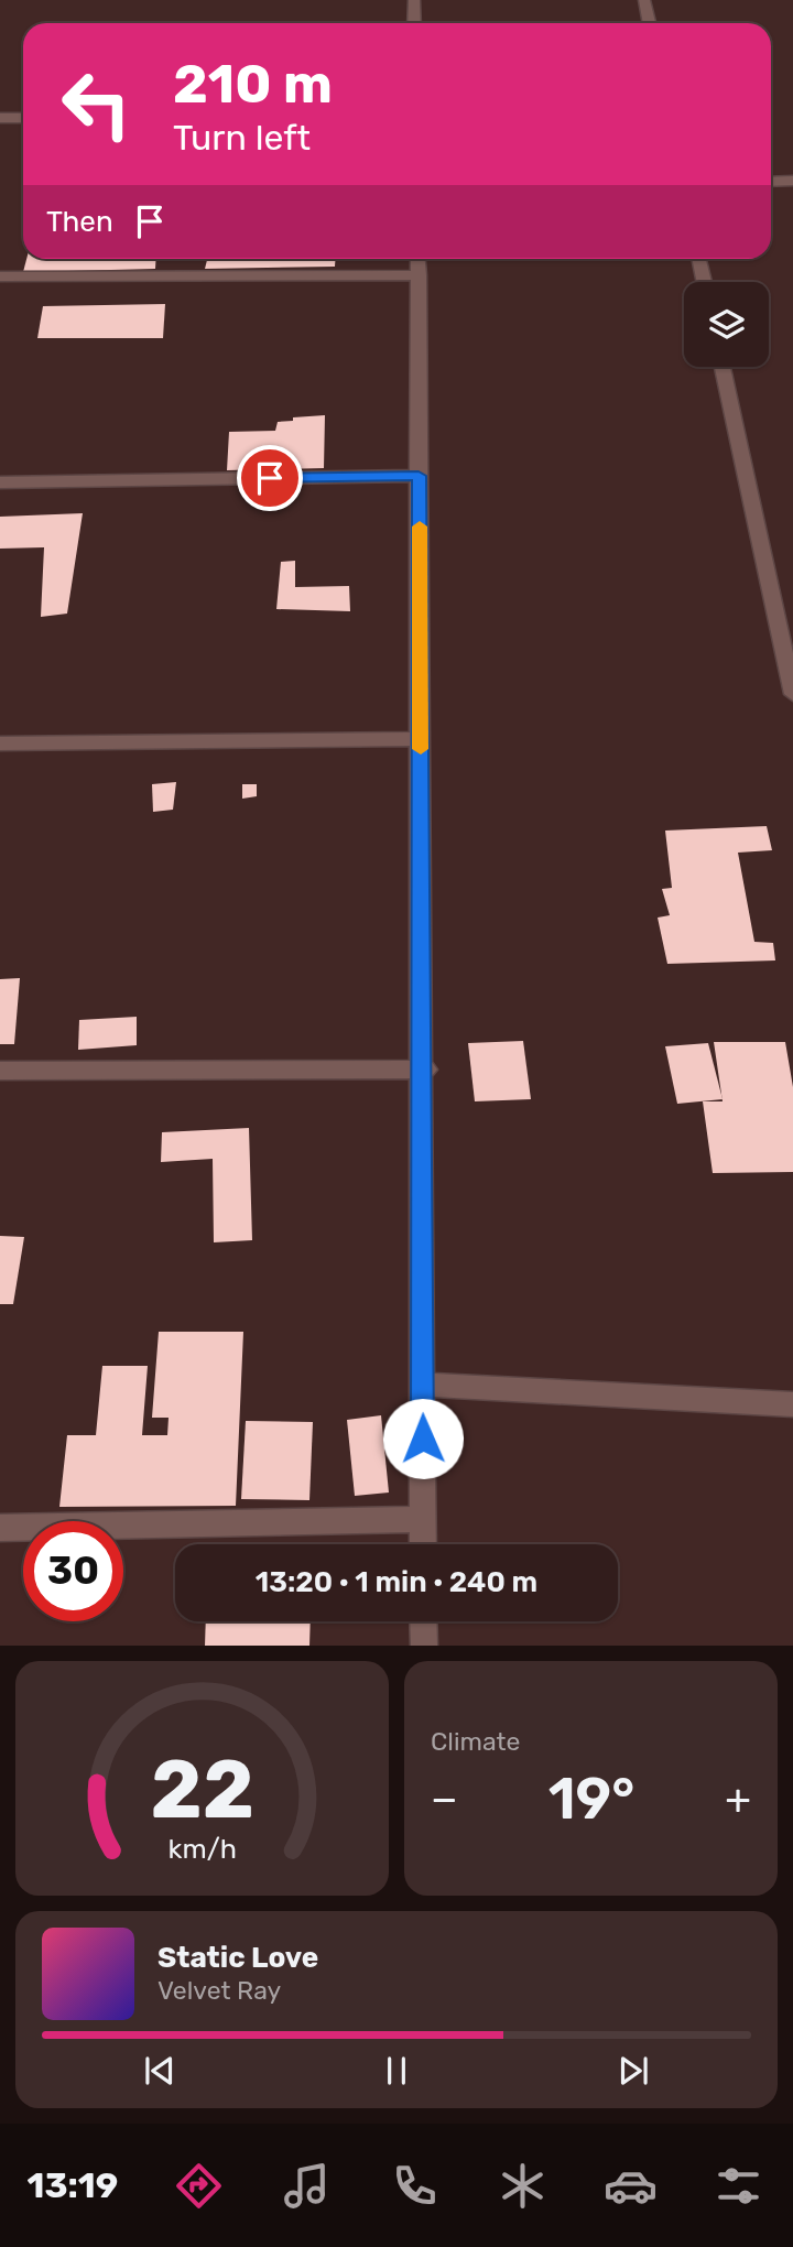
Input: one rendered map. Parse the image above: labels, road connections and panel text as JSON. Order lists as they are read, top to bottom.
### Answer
{
  "page": {
    "turn": ["210 m", "Turn left"],
    "then": "Then",
    "limit": "30",
    "trip": "13:20 · 1 min · 240 m",
    "tile": "Climate",
    "heat": ["−", "19°", "+"],
    "song": ["Static Love", "Velvet Ray"],
    "tabs": "13:19",
    "gauge": ["22", "km/h"]
  }
}
